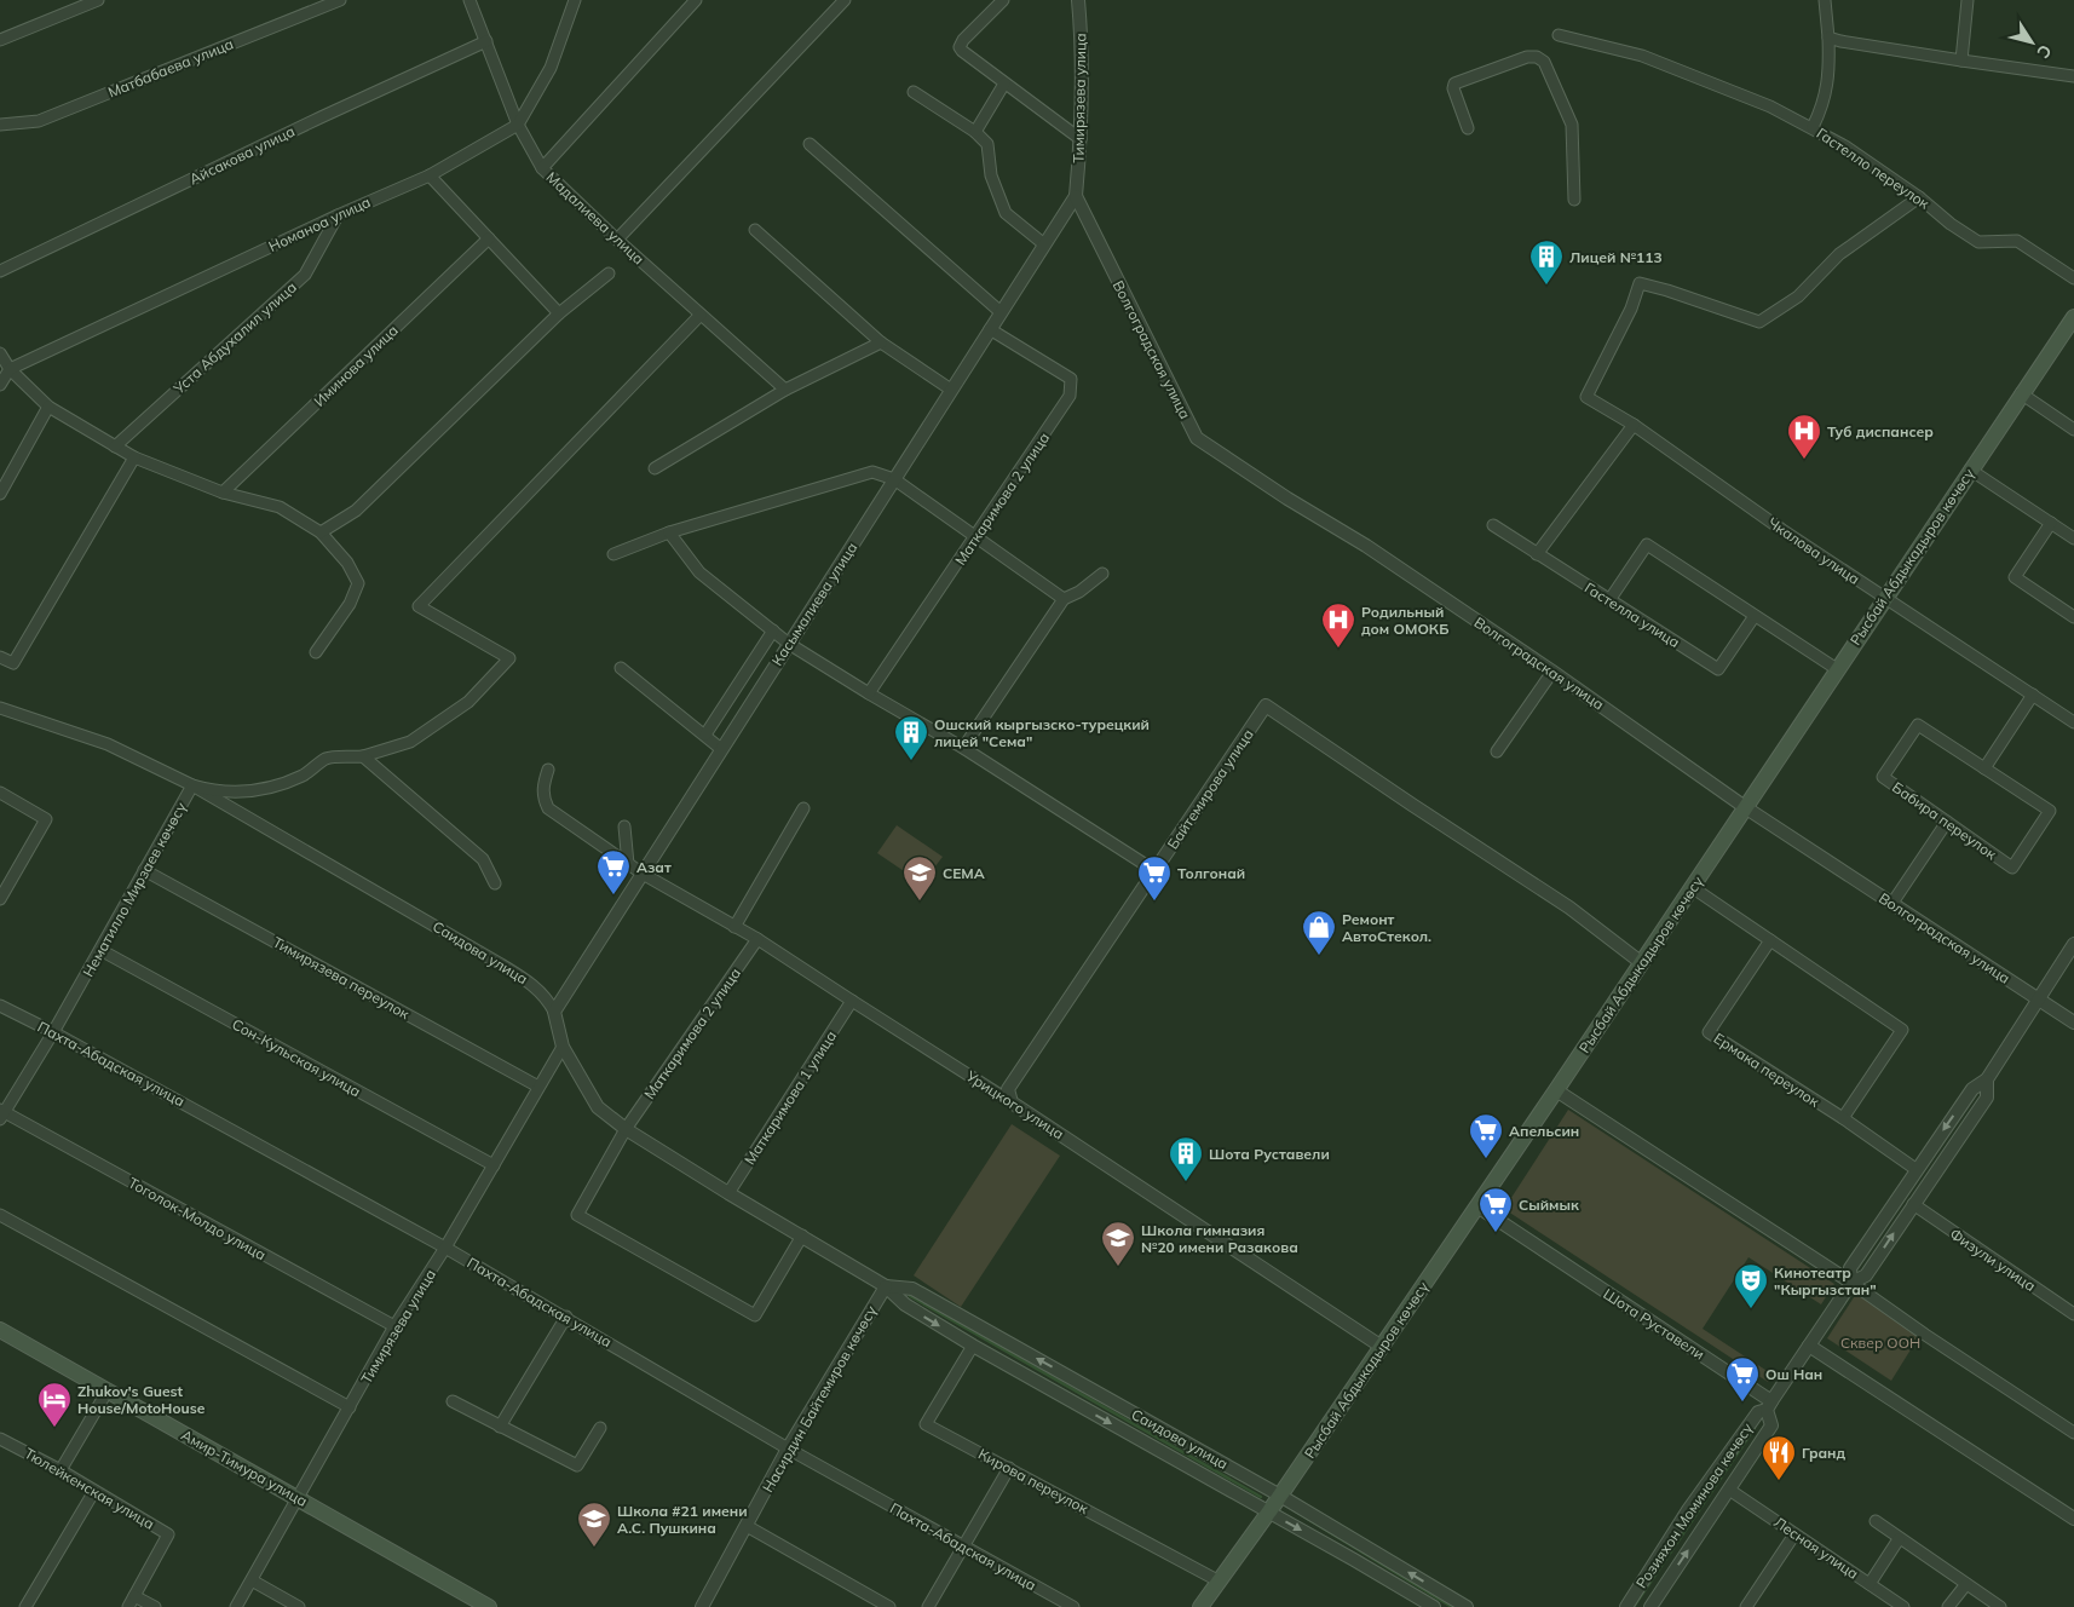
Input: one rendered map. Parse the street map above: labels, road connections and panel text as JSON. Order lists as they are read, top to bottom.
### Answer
{
  "streets": {
    "main road": ["Рысбай Абдыкадыров көчөсү", "Амир-Тимура улица"],
    "street": [
      "Матбабаева улица",
      "Тимирязева улица",
      "Айсакова улица",
      "Гастелло переулок",
      "Мадалиева улица",
      "Номаноа улица",
      "Уста Абдухалил улица",
      "Волгоградская улица",
      "Иминова улица",
      "Маткаримова 2 улица",
      "Чкалова улица",
      "Касымалиева улица",
      "Гастелла улица",
      "Байтемирова улица",
      "Бабира переулок",
      "Нематилло Мирзаев көчөсү",
      "Саидова улица",
      "Тимирязева переулок",
      "Сон-Кульская улица",
      "Пахта-Абадская улица",
      "Ермака переулок",
      "Маткаримова 1 улица",
      "Урицкого улица",
      "Тоголок-Молдо улица",
      "Физули улица",
      "Шота Руставели",
      "Насирдин Байтемиров көчөсү",
      "Кирова переулок",
      "Тюлейкенская улица",
      "Розияхон Моминова көчөсү",
      "Лесная улица"
    ]
  },
  "crossings": [
    ["Тимирязева улица", "Волгоградская улица"],
    ["Тимирязева улица", "Касымалиева улица"],
    ["Тимирязева улица", "Саидова улица"],
    ["Тимирязева улица", "Тимирязева переулок"],
    ["Тимирязева улица", "Сон-Кульская улица"],
    ["Тимирязева улица", "Пахта-Абадская улица"],
    ["Тимирязева улица", "Тоголок-Молдо улица"],
    ["Тимирязева улица", "Амир-Тимура улица"],
    ["Айсакова улица", "Мадалиева улица"],
    ["Гастелло переулок", "Чкалова улица"],
    ["Мадалиева улица", "Номаноа улица"],
    ["Мадалиева улица", "Нематилло Мирзаев көчөсү"],
    ["Номаноа улица", "Уста Абдухалил улица"],
    ["Волгоградская улица", "Рысбай Абдыкадыров көчөсү"],
    ["Волгоградская улица", "Касымалиева улица"],
    ["Волгоградская улица", "Розияхон Моминова көчөсү"],
    ["Маткаримова 2 улица", "Касымалиева улица"],
    ["Маткаримова 2 улица", "Саидова улица"],
    ["Маткаримова 2 улица", "Урицкого улица"],
    ["Чкалова улица", "Рысбай Абдыкадыров көчөсү"],
    ["Рысбай Абдыкадыров көчөсү", "Байтемирова улица"],
    ["Рысбай Абдыкадыров көчөсү", "Саидова улица"],
    ["Рысбай Абдыкадыров көчөсү", "Урицкого улица"],
    ["Рысбай Абдыкадыров көчөсү", "Шота Руставели"],
    ["Рысбай Абдыкадыров көчөсү", "Кирова переулок"],
    ["Касымалиева улица", "Саидова улица"],
    ["Касымалиева улица", "Урицкого улица"],
    ["Байтемирова улица", "Урицкого улица"],
    ["Нематилло Мирзаев көчөсү", "Саидова улица"],
    ["Нематилло Мирзаев көчөсү", "Тимирязева переулок"],
    ["Нематилло Мирзаев көчөсү", "Сон-Кульская улица"],
    ["Нематилло Мирзаев көчөсү", "Пахта-Абадская улица"],
    ["Нематилло Мирзаев көчөсү", "Тоголок-Молдо улица"],
    ["Саидова улица", "Маткаримова 1 улица"],
    ["Саидова улица", "Насирдин Байтемиров көчөсү"],
    ["Саидова улица", "Кирова переулок"],
    ["Пахта-Абадская улица", "Насирдин Байтемиров көчөсү"],
    ["Ермака переулок", "Розияхон Моминова көчөсү"],
    ["Маткаримова 1 улица", "Урицкого улица"],
    ["Физули улица", "Розияхон Моминова көчөсү"],
    ["Шота Руставели", "Розияхон Моминова көчөсү"],
    ["Розияхон Моминова көчөсү", "Лесная улица"]
  ],
  "parks": ["Сквер ООН"],
  "places": {
    "building": ["Лицей №113", "Ошский кыргызско-турецкий лицей \"Сема\"", "Шота Руставели"],
    "hospital": ["Туб диспансер", "Родильный дом ОМОКБ"],
    "supermarket": [
      "Азат",
      "Толгонай",
      "Апельсин",
      "Сыймык",
      "Ош Нан"
    ],
    "school or university": ["СЕМА", "Школа гимназия №20 имени Разакова", "Школа #21 имени А.С. Пушкина"],
    "shop": ["Ремонт АвтоСтекол."],
    "theatre": ["Кинотеатр \"Кыргызстан\""],
    "hotel": ["Zhukov's Guest House/MotoHouse"],
    "restaurant": ["Гранд"]
  },
  "north": "bottom right"
}
